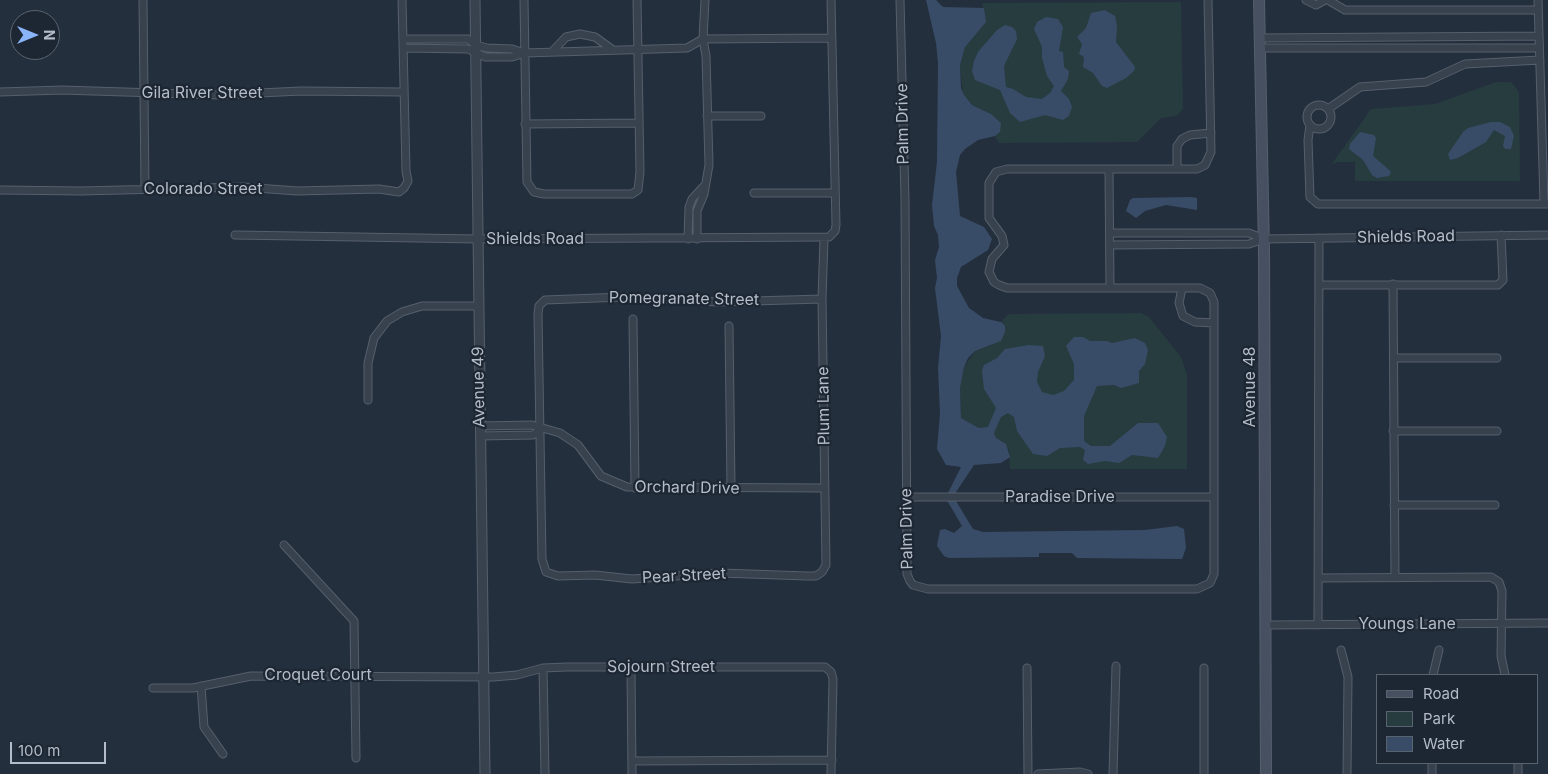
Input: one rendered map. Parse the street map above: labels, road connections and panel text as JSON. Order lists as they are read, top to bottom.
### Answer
{
  "streets": {
    "main road": ["Avenue 48"],
    "street": [
      "Gila River Street",
      "Palm Drive",
      "Colorado Street",
      "Shields Road",
      "Pomegranate Street",
      "Avenue 49",
      "Plum Lane",
      "Orchard Drive",
      "Paradise Drive",
      "Pear Street",
      "Youngs Lane",
      "Sojourn Street",
      "Croquet Court"
    ]
  },
  "crossings": [
    ["Gila River Street", "Colorado Street"],
    ["Palm Drive", "Paradise Drive"],
    ["Shields Road", "Avenue 49"],
    ["Shields Road", "Avenue 48"],
    ["Shields Road", "Plum Lane"],
    ["Pomegranate Street", "Plum Lane"],
    ["Pomegranate Street", "Orchard Drive"],
    ["Pomegranate Street", "Pear Street"],
    ["Avenue 49", "Orchard Drive"],
    ["Avenue 49", "Sojourn Street"],
    ["Avenue 49", "Croquet Court"],
    ["Avenue 48", "Youngs Lane"],
    ["Plum Lane", "Orchard Drive"],
    ["Plum Lane", "Pear Street"],
    ["Orchard Drive", "Pear Street"],
    ["Sojourn Street", "Croquet Court"]
  ],
  "legend": ["Road", "Park", "Water"],
  "scale_bar": "100 m",
  "north": "right"
}
